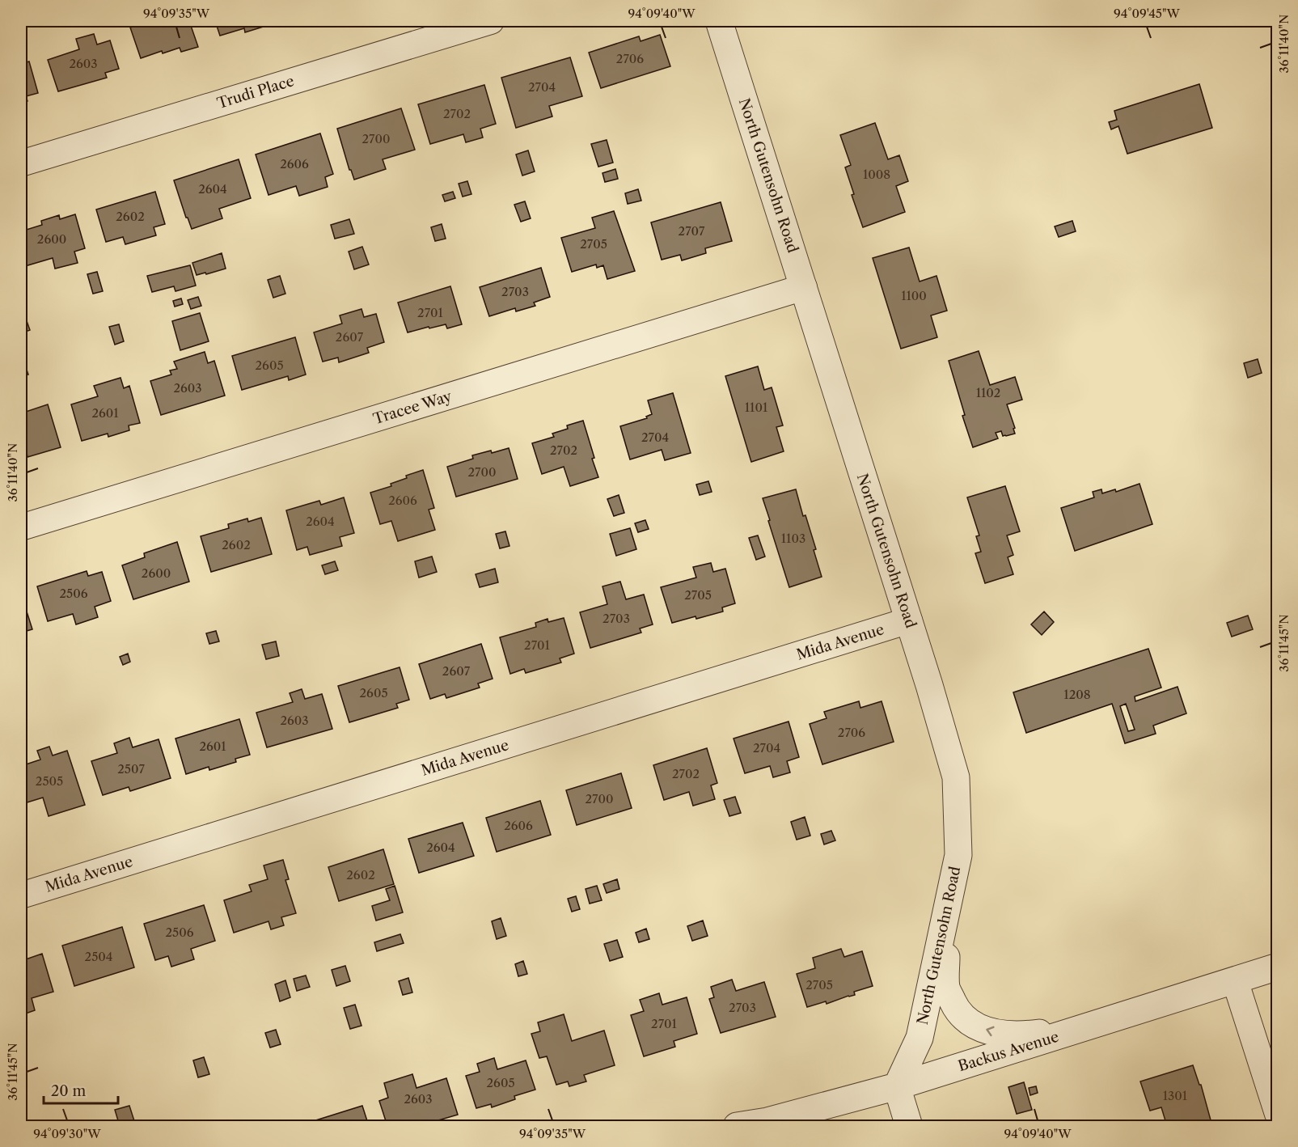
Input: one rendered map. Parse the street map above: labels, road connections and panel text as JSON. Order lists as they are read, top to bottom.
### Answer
{
  "streets": {
    "street": [
      "Trudi Place",
      "North Gutensohn Road",
      "Tracee Way",
      "Mida Avenue",
      "Backus Avenue"
    ]
  },
  "crossings": [
    ["North Gutensohn Road", "Tracee Way"],
    ["North Gutensohn Road", "Mida Avenue"],
    ["North Gutensohn Road", "Backus Avenue"]
  ],
  "house_numbers": [
    "2706",
    "2603",
    "2704",
    "2702",
    "2700",
    "2606",
    "1008",
    "2604",
    "2602",
    "2707",
    "2600",
    "2705",
    "2703",
    "1100",
    "2701",
    "2607",
    "2605",
    "2603",
    "1102",
    "1101",
    "2601",
    "2704",
    "2702",
    "2700",
    "2606",
    "2604",
    "1103",
    "2602",
    "2600",
    "2506",
    "2705",
    "2703",
    "2701",
    "2607",
    "2605",
    "1208",
    "2603",
    "2706",
    "2601",
    "2704",
    "2507",
    "2702",
    "2505",
    "2700",
    "2606",
    "2604",
    "2602",
    "2506",
    "2504",
    "2705",
    "2703",
    "2701",
    "2605",
    "1301",
    "2603"
  ],
  "scale_bar": "20 m",
  "coordinates": [
    "94°09'35\"W",
    "94°09'40\"W",
    "94°09'45\"W",
    "36°11'40\"N",
    "36°11'45\"N",
    "94°09'30\"W"
  ]
}
